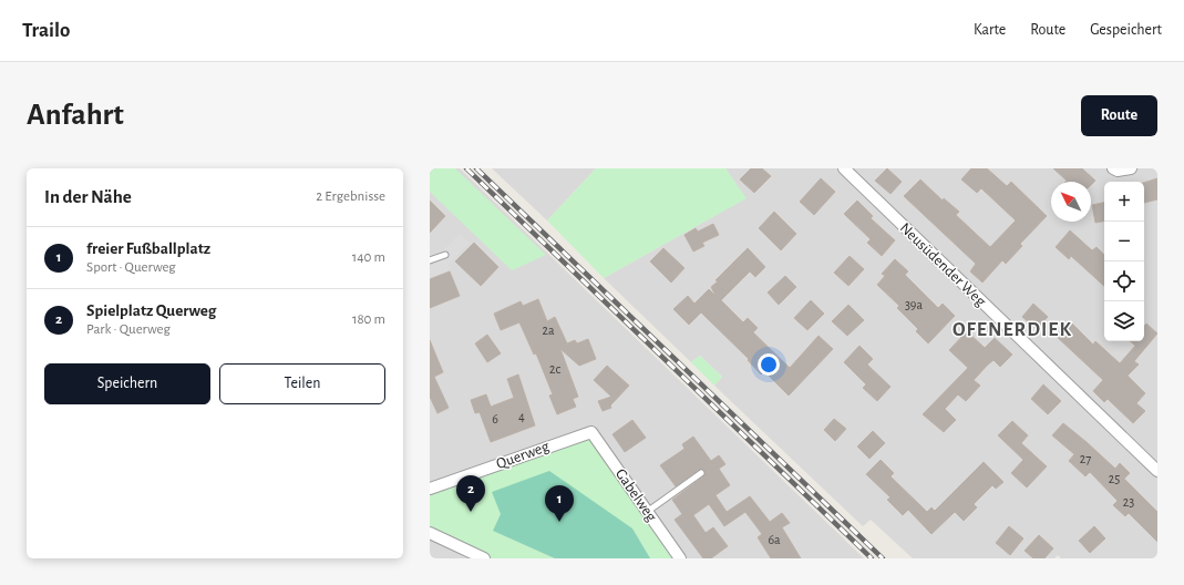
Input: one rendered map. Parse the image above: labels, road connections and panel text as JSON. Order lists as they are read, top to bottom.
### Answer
{
  "streets": {
    "street": ["Neusüdender Weg", "Querweg", "Gabelweg"]
  },
  "crossings": [
    ["Querweg", "Gabelweg"]
  ],
  "districts": ["OFENERDIEK"],
  "house_numbers": [
    "39a",
    "2a",
    "2c",
    "4",
    "6",
    "27",
    "25",
    "23",
    "6a"
  ],
  "north": "top left",
  "page": {
    "header": "Trailo",
    "nav": ["Karte", "Route", "Gespeichert"],
    "buttons": [
      "Route",
      ["Speichern", "Teilen"]
    ],
    "title": "Anfahrt",
    "heading": ["In der Nähe", "2 Ergebnisse"],
    "map_buttons": ["+", "−"],
    "list": [
      {
        "mark": "1",
        "name": "freier Fußballplatz",
        "note": "Sport · Querweg",
        "value": "140 m"
      },
      {
        "mark": "2",
        "name": "Spielplatz Querweg",
        "note": "Park · Querweg",
        "value": "180 m"
      }
    ],
    "pins": ["2", "1"]
  }
}
